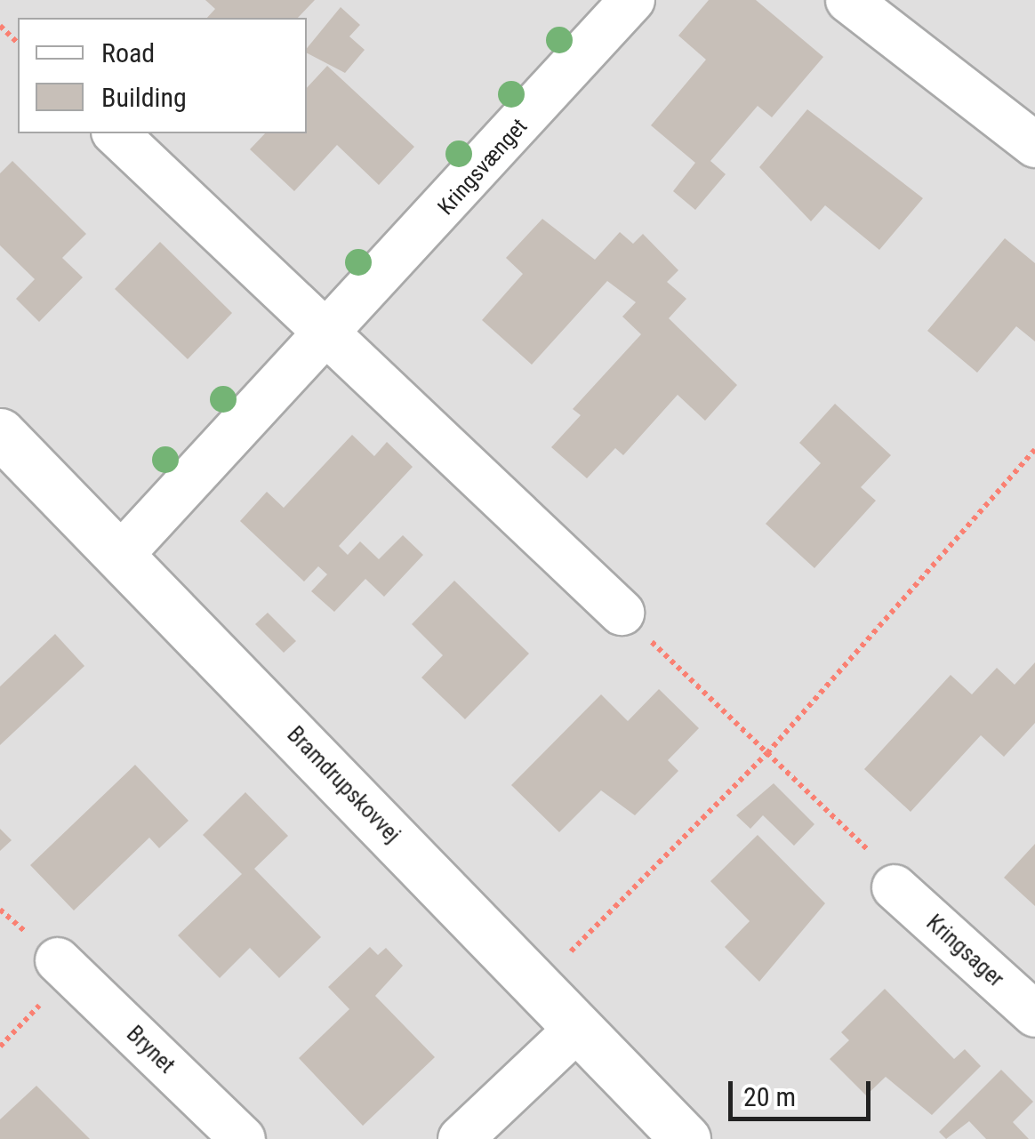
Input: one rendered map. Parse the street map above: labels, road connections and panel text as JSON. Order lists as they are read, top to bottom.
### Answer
{
  "streets": {
    "street": [
      "Kringsvænget",
      "Bramdrupskovvej",
      "Kringsager",
      "Brynet"
    ]
  },
  "crossings": [
    ["Kringsvænget", "Bramdrupskovvej"]
  ],
  "legend": ["Road", "Building"],
  "scale_bar": "20 m"
}
